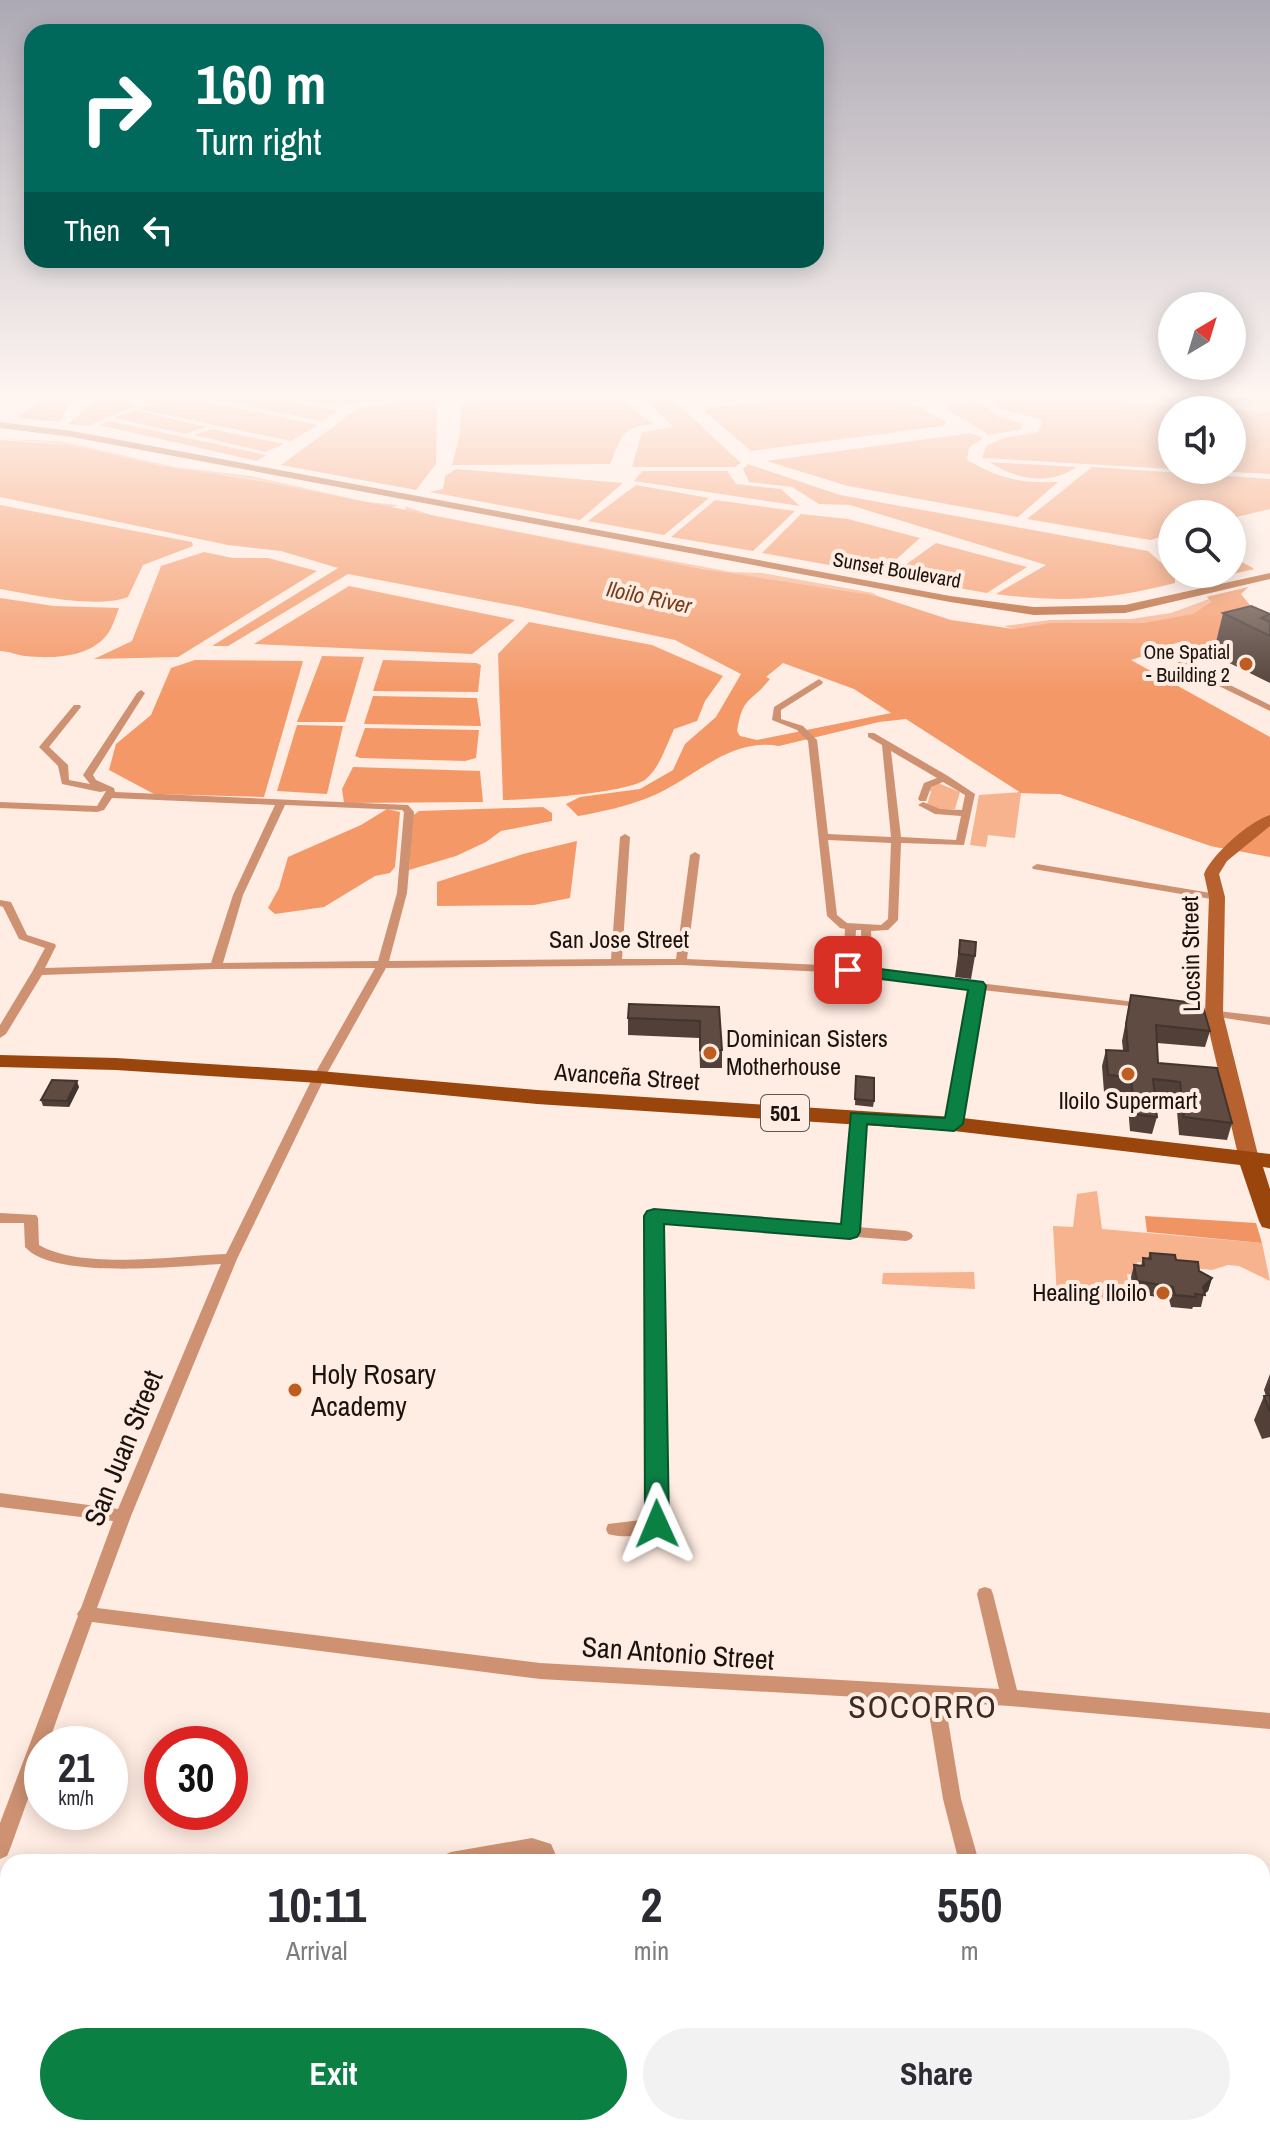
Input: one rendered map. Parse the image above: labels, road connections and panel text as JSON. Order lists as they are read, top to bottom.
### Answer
{
  "streets": {
    "main road": [
      "Sunset Boulevard",
      "Locsin Street",
      "Avanceña Street",
      "501"
    ],
    "street": ["San Jose Street", "San Juan Street", "San Antonio Street"]
  },
  "crossings": [
    ["San Jose Street", "San Juan Street"],
    ["Locsin Street", "Avanceña Street"],
    ["Avanceña Street", "San Juan Street"],
    ["San Juan Street", "San Antonio Street"]
  ],
  "districts": ["SOCORRO"],
  "water": ["Iloilo River"],
  "places": [
    "One Spatial - Building 2",
    "Dominican Sisters Motherhouse",
    "Iloilo Supermart",
    "Healing Iloilo",
    "Holy Rosary Academy"
  ],
  "north": "top right",
  "page": {
    "turn": ["160 m", "Turn right"],
    "then": "Then",
    "speed": "21 km/h",
    "limit": "30",
    "eta": [
      "10:11",
      "Arrival",
      "2",
      "min",
      "550",
      "m"
    ],
    "buttons": ["Exit", "Share"]
  }
}
